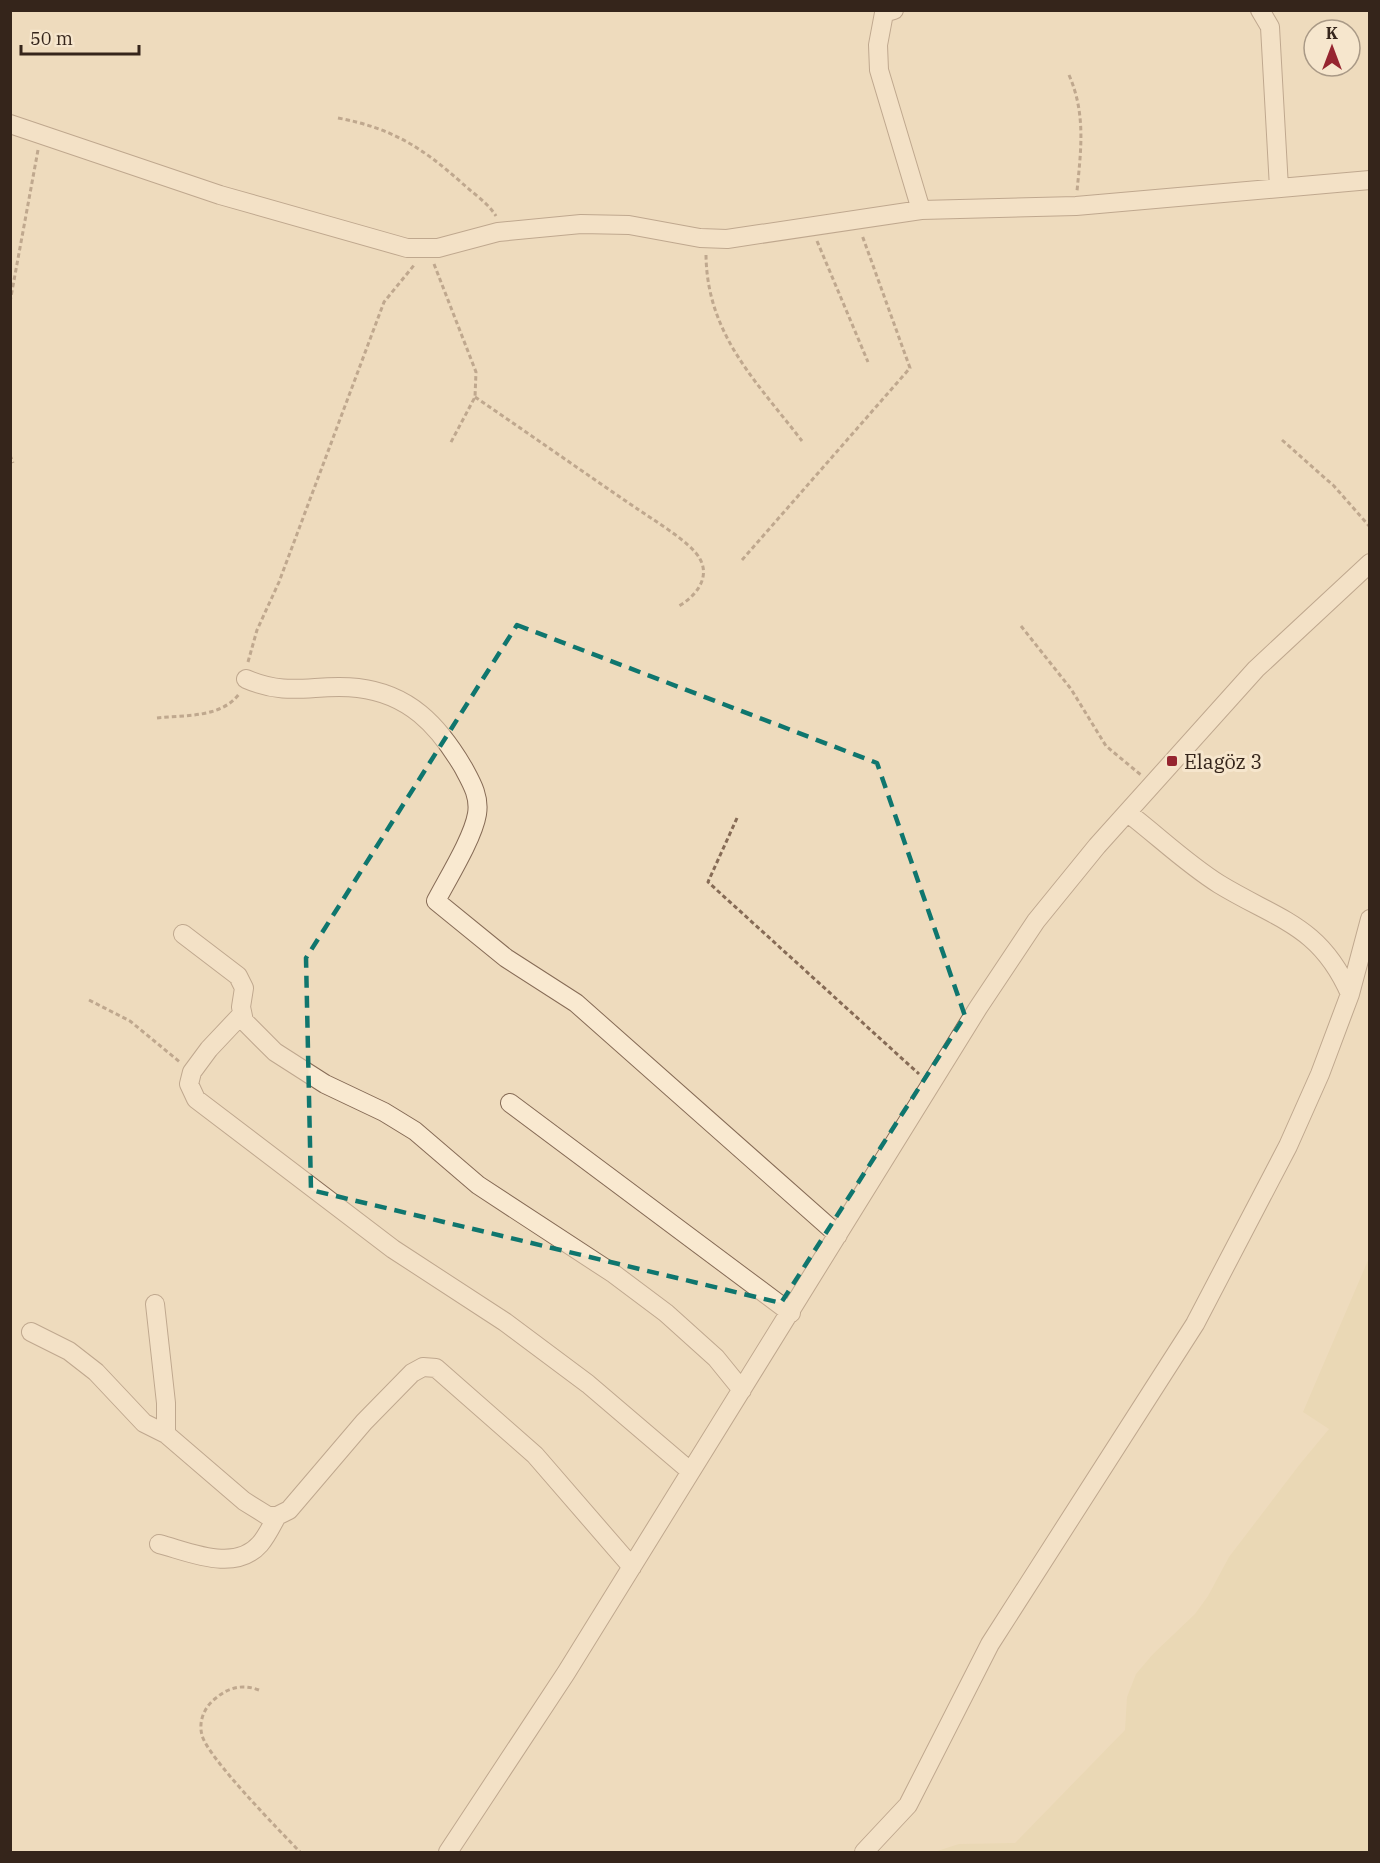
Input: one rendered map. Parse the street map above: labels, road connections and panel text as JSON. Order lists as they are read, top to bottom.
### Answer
{
  "places": {
    "transit": ["Elagöz 3"]
  },
  "scale_bar": "50 m",
  "north": "top"
}
